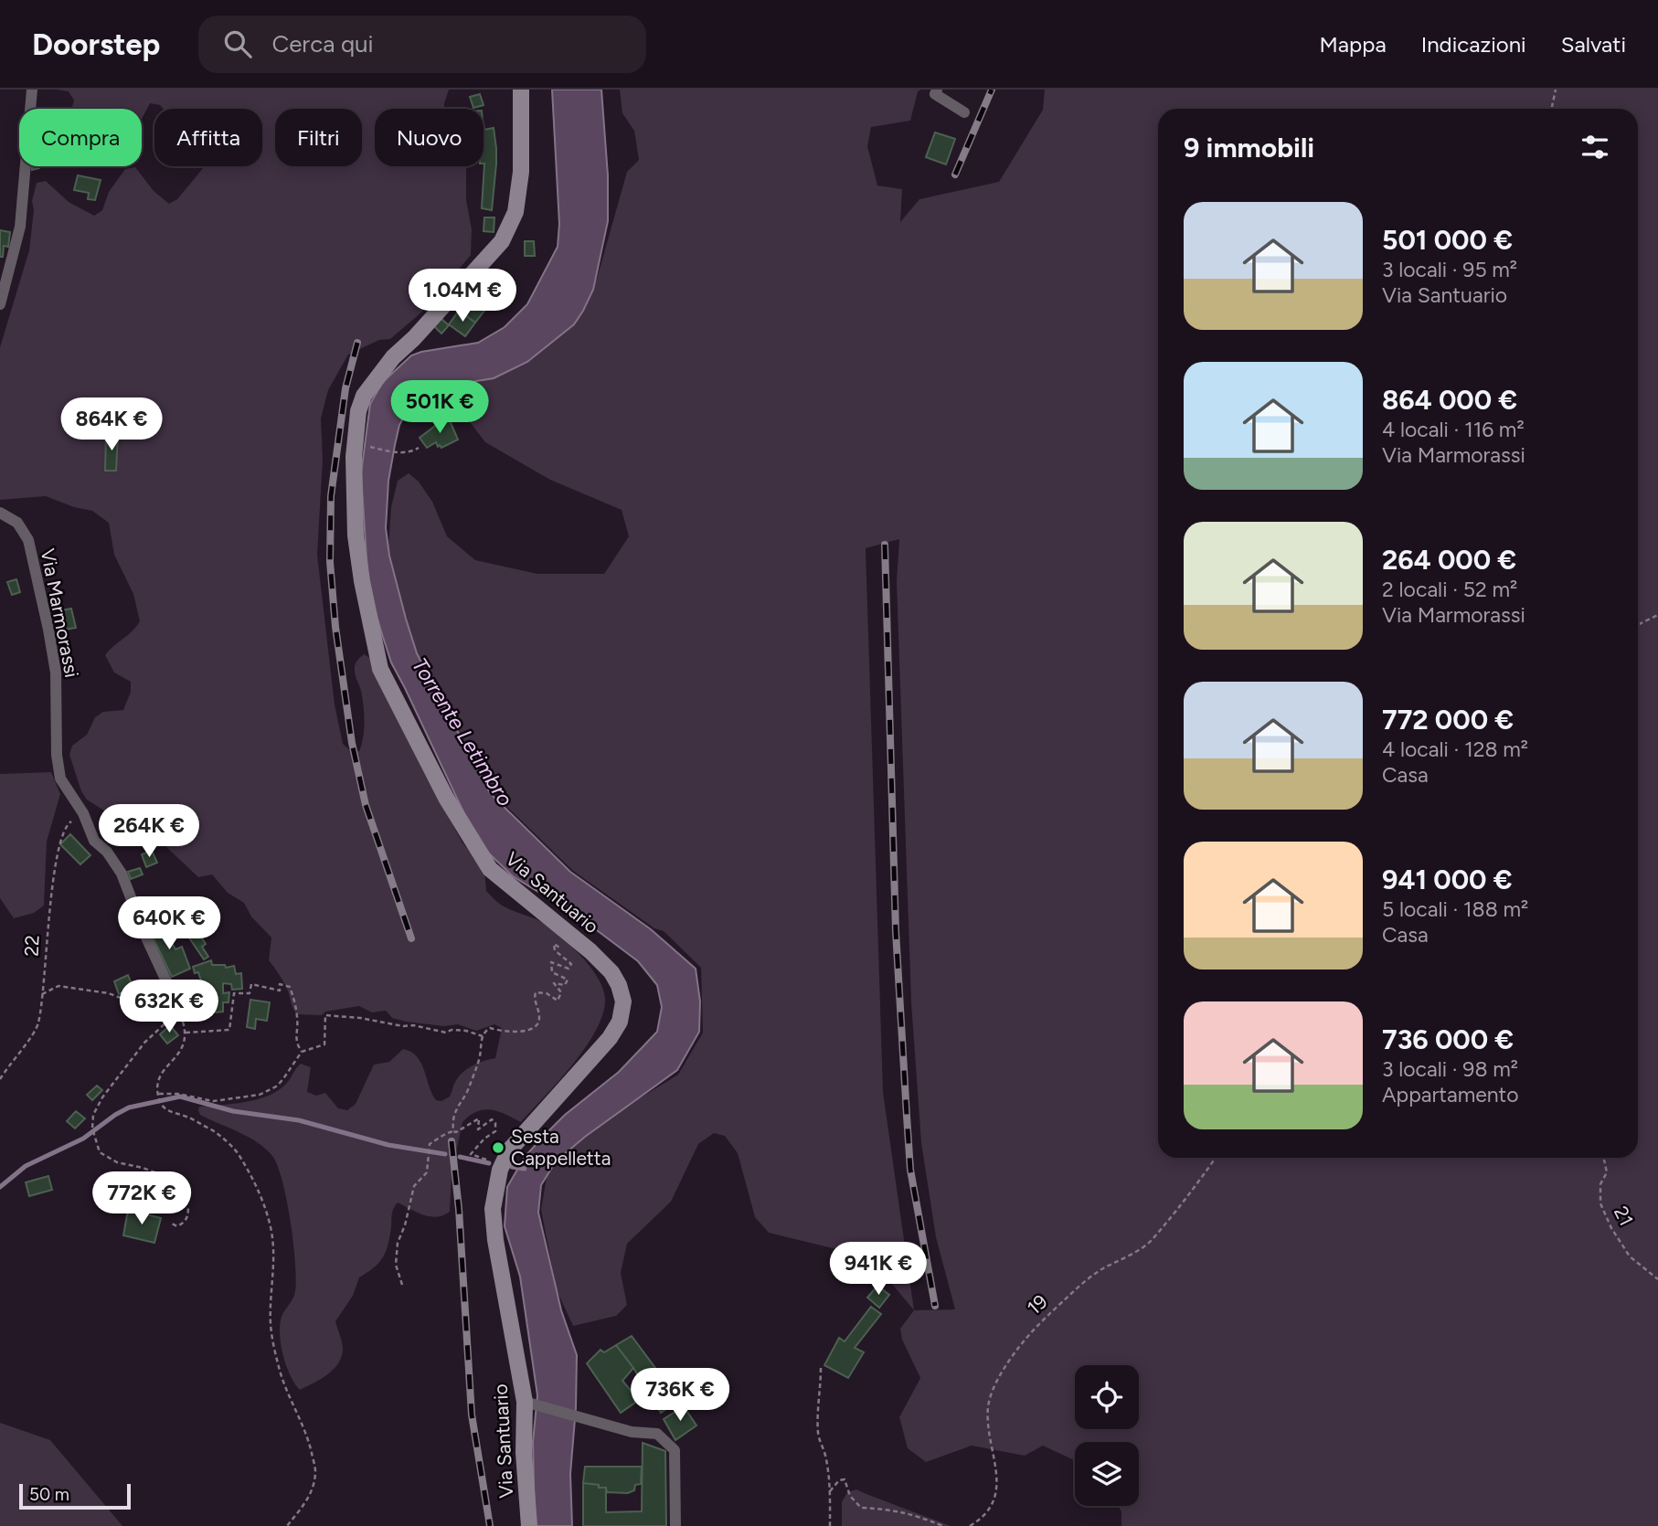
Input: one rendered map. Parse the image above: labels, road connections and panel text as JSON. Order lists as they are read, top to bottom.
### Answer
{
  "streets": {
    "main road": ["Via Santuario"],
    "street": ["Via Marmorassi"],
    "path": ["22", "21", "19"]
  },
  "crossings": [
    ["Via Marmorassi", "22"]
  ],
  "water": ["Torrente Letimbro"],
  "places": ["Sesta Cappelletta"],
  "scale_bar": "50 m",
  "page": {
    "header": "Doorstep",
    "search": "Cerca qui",
    "nav": ["Mappa", "Indicazioni", "Salvati"],
    "chip": [
      "Compra",
      "Affitta",
      "Filtri",
      "Nuovo"
    ],
    "heading": "9 immobili",
    "list": [
      {
        "name": "501 000 €",
        "note": "3 locali · 95 m² · Via Santuario"
      },
      {
        "name": "864 000 €",
        "note": "4 locali · 116 m² · Via Marmorassi"
      },
      {
        "name": "264 000 €",
        "note": "2 locali · 52 m² · Via Marmorassi"
      },
      {
        "name": "772 000 €",
        "note": "4 locali · 128 m² · Casa"
      },
      {
        "name": "941 000 €",
        "note": "5 locali · 188 m² · Casa"
      },
      {
        "name": "736 000 €",
        "note": "3 locali · 98 m² · Appartamento"
      }
    ],
    "price": [
      "1.04M €",
      "501K €",
      "864K €",
      "264K €",
      "640K €",
      "632K €",
      "772K €",
      "941K €",
      "736K €"
    ],
    "scale": "50 m"
  }
}
